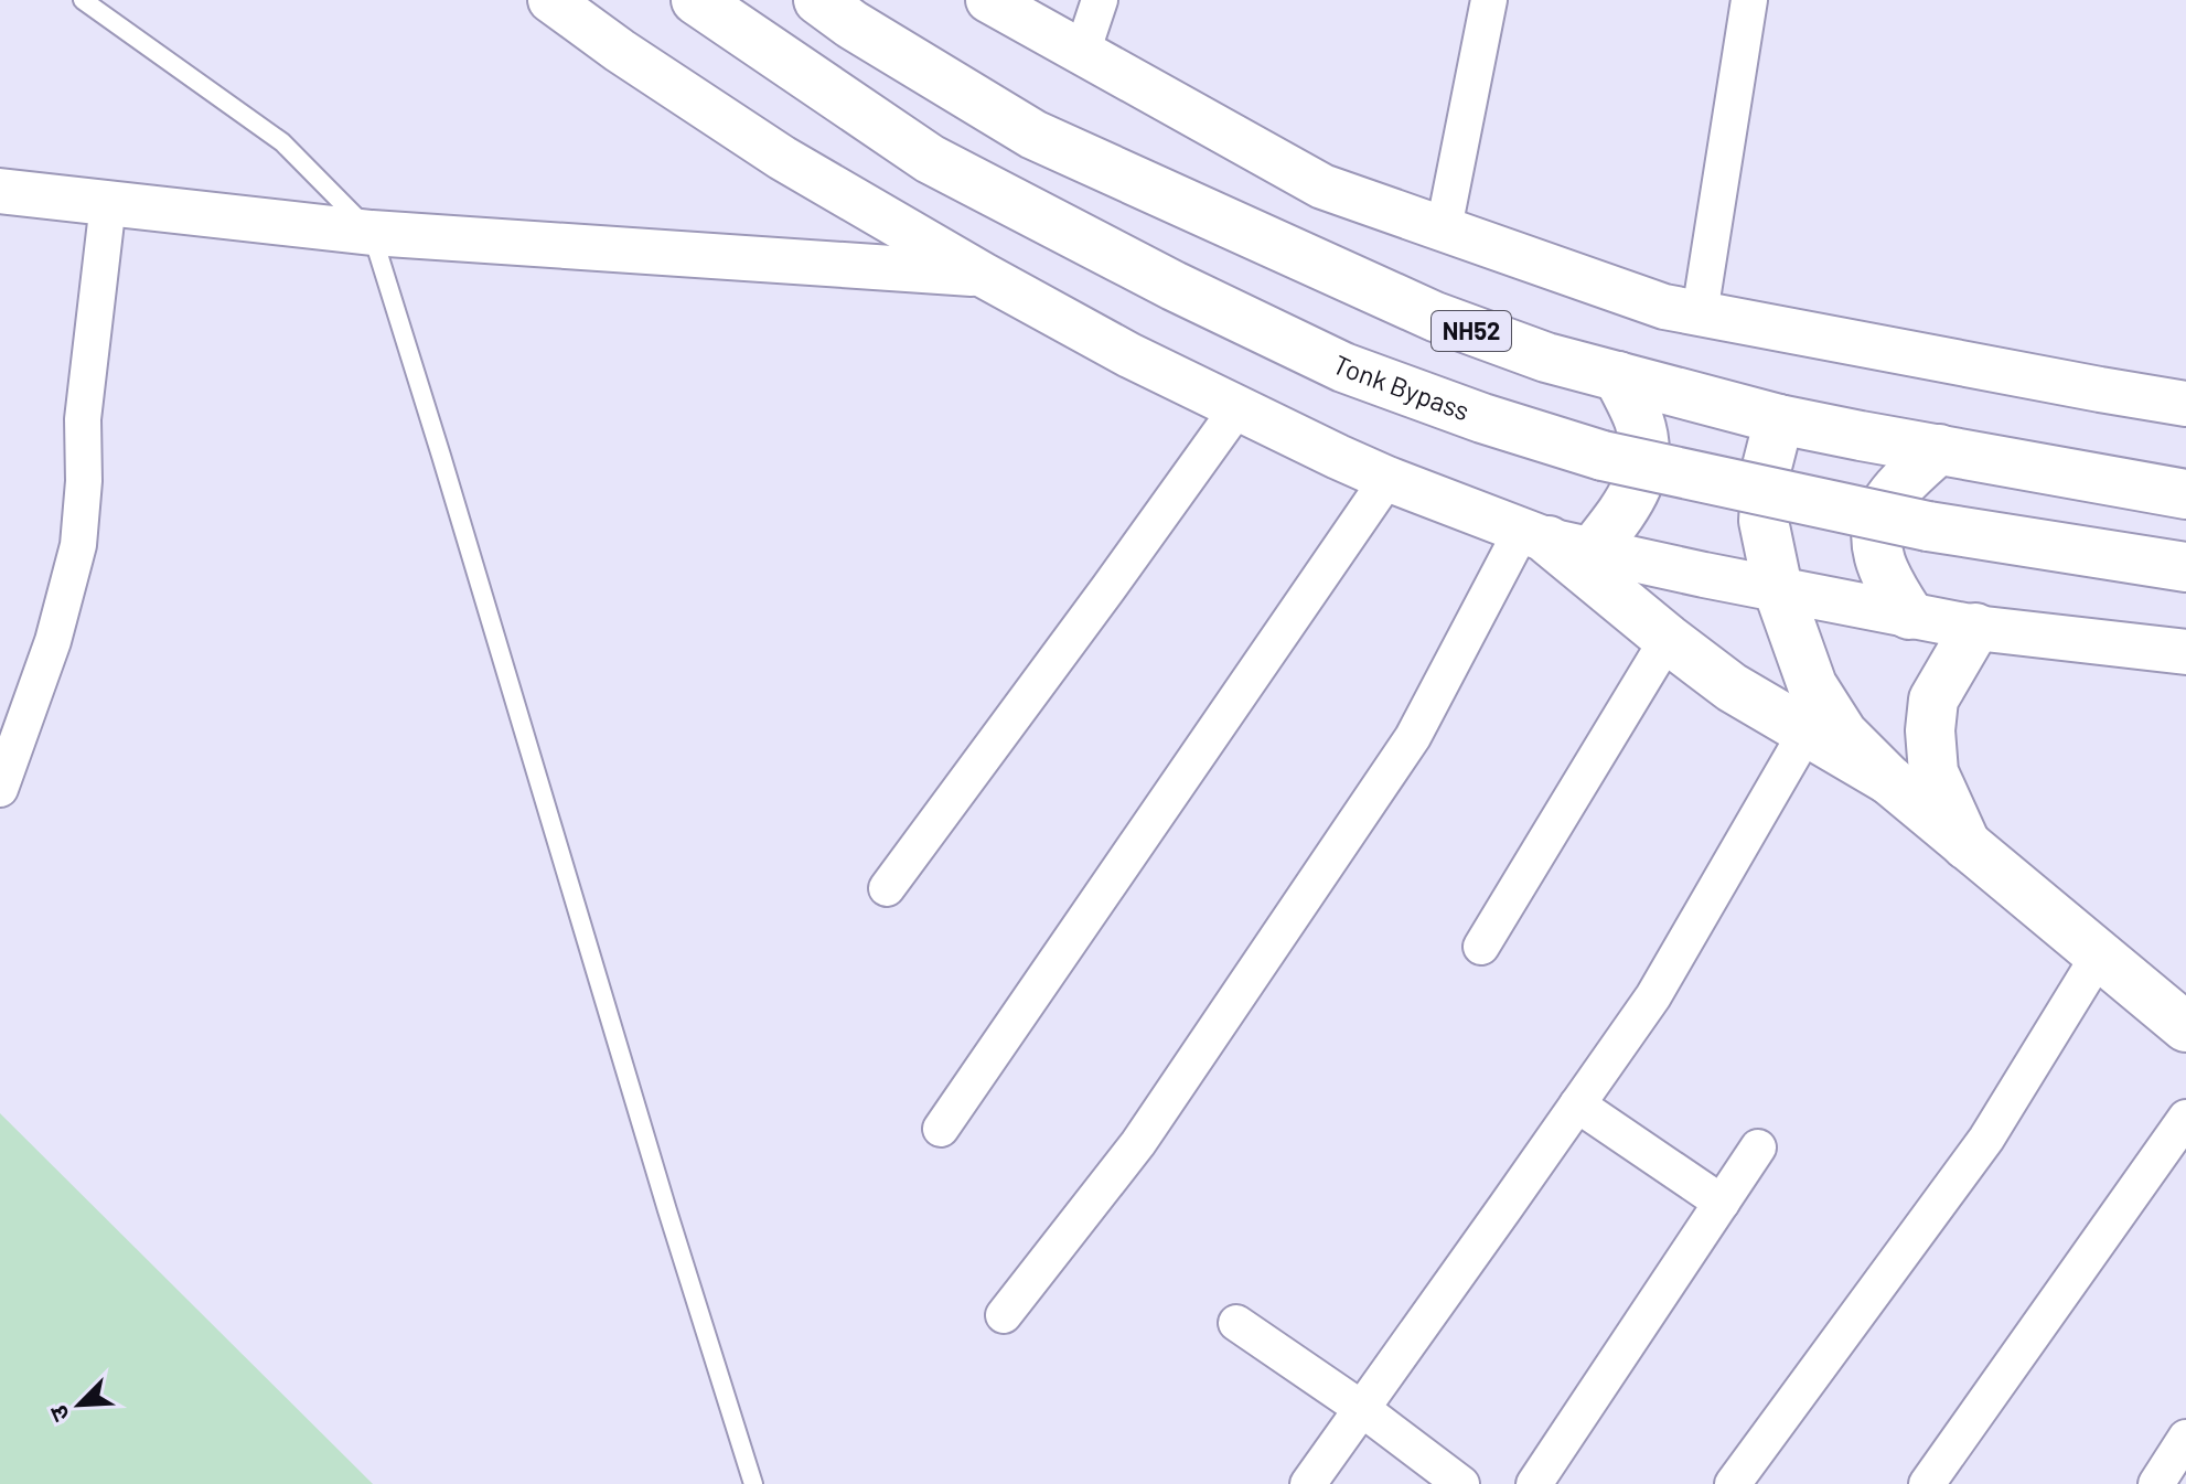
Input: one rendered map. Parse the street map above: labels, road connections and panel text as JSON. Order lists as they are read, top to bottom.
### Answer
{
  "streets": {
    "main road": ["NH52", "Tonk Bypass"]
  },
  "north": "bottom left"
}
